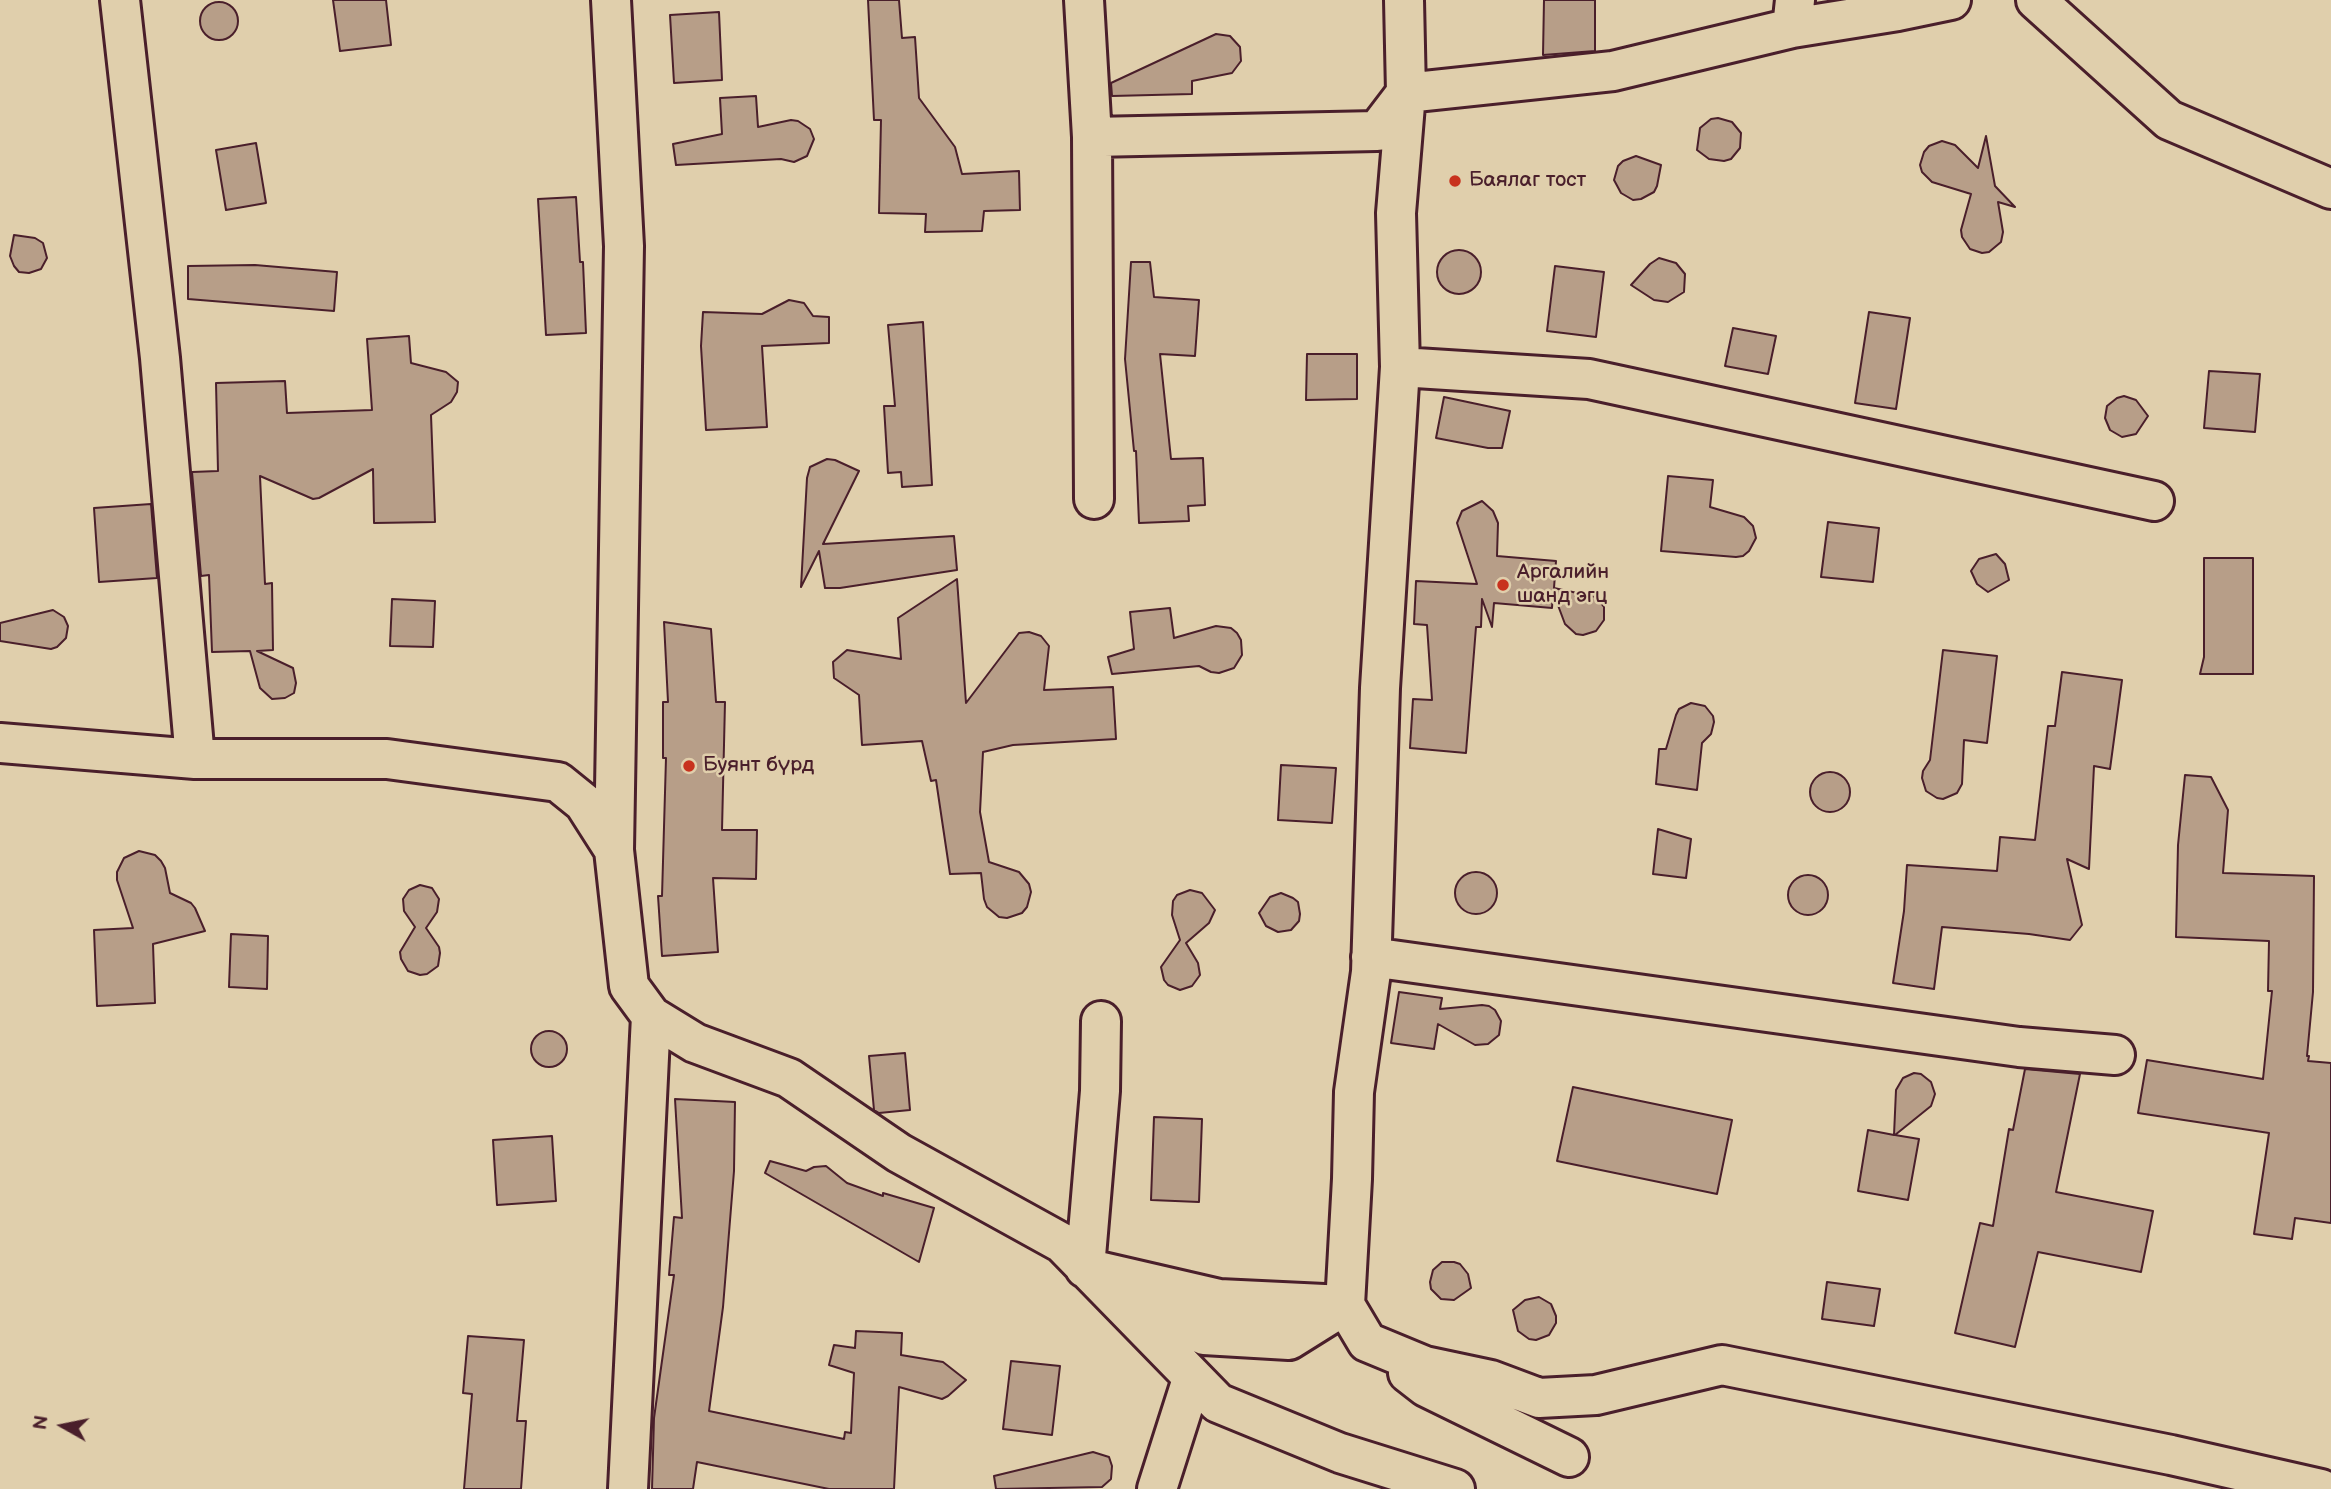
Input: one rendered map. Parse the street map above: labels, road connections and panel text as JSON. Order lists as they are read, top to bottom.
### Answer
{
  "places": ["Баялаг тост", "Аргалийн шанд эгц", "Буянт бүрд"],
  "north": "left"
}
